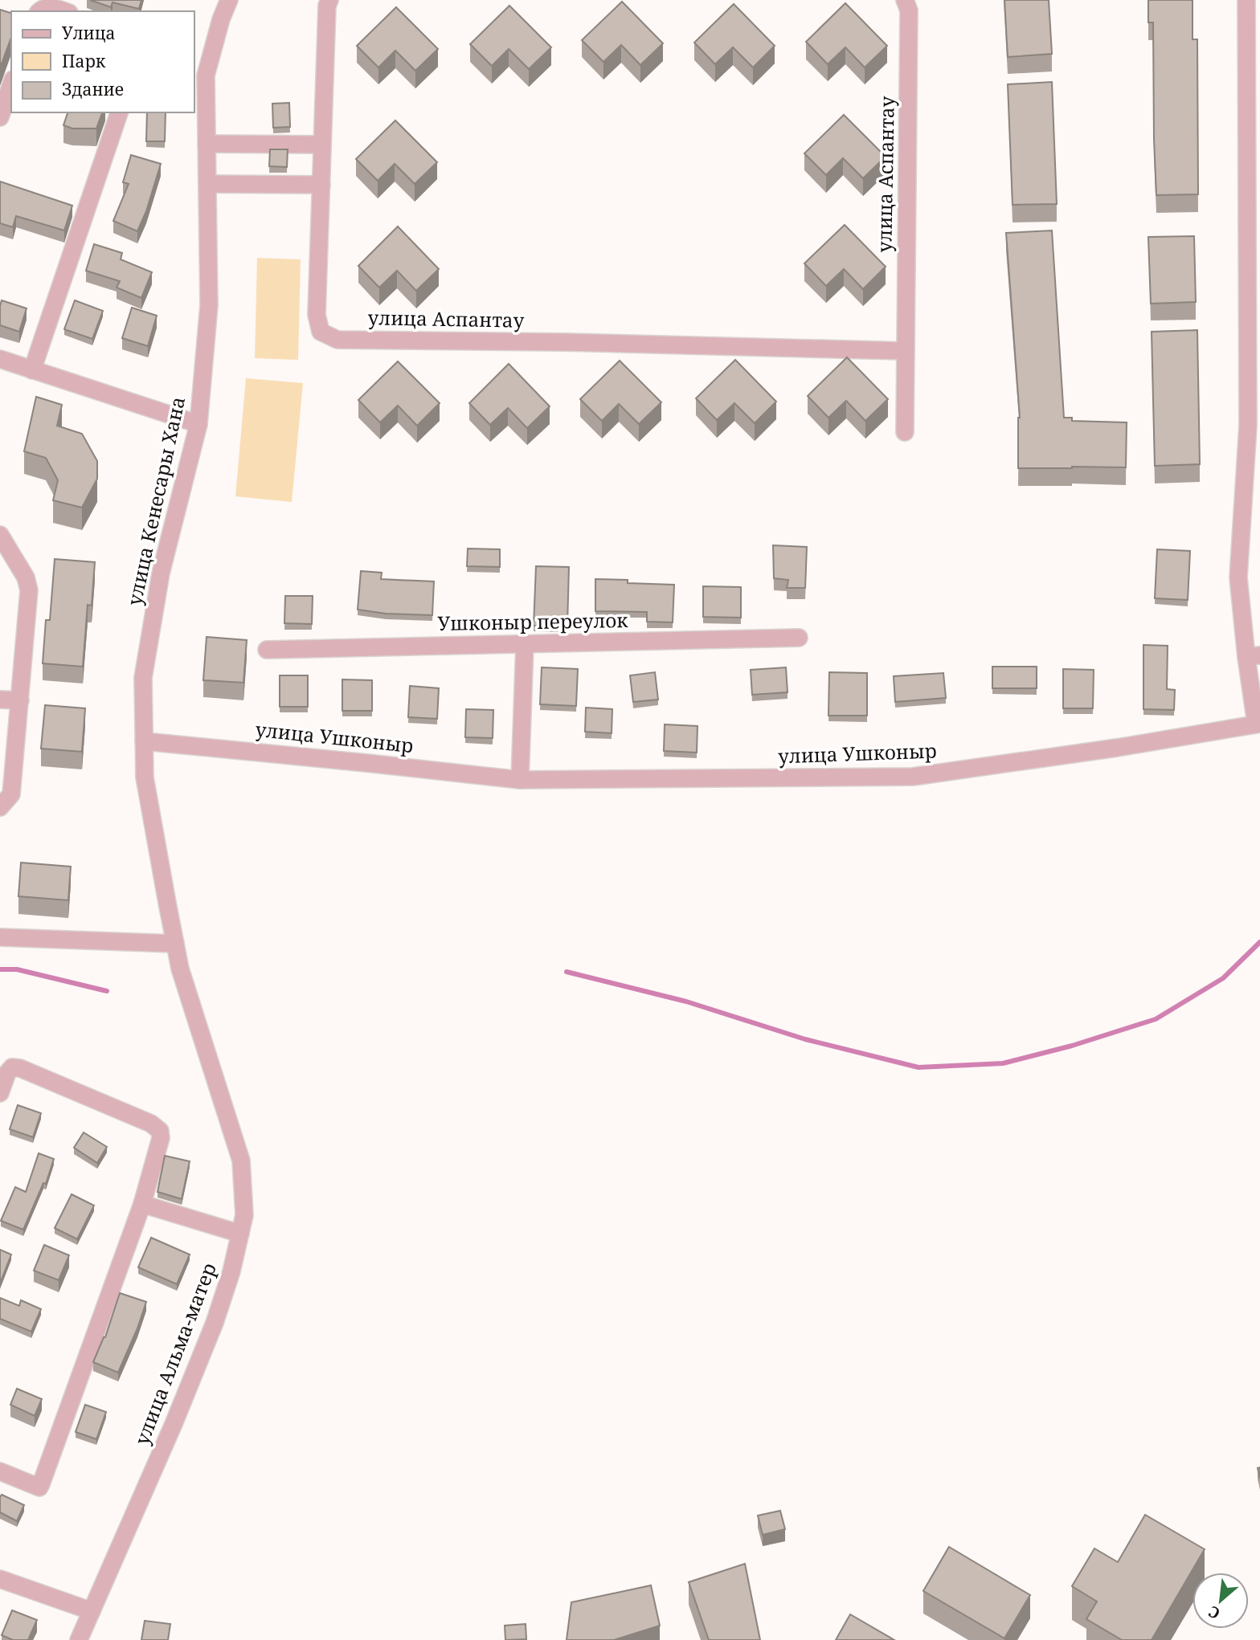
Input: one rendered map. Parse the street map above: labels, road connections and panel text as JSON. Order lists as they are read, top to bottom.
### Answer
{
  "streets": {
    "street": [
      "улица Аспантау",
      "улица Кенесары Хана",
      "Ушконыр переулок",
      "улица Ушконыр",
      "улица Альма-матер"
    ]
  },
  "crossings": [
    ["улица Кенесары Хана", "улица Ушконыр"],
    ["улица Кенесары Хана", "улица Альма-матер"]
  ],
  "legend": ["Улица", "Парк", "Здание"],
  "north": "bottom left"
}
